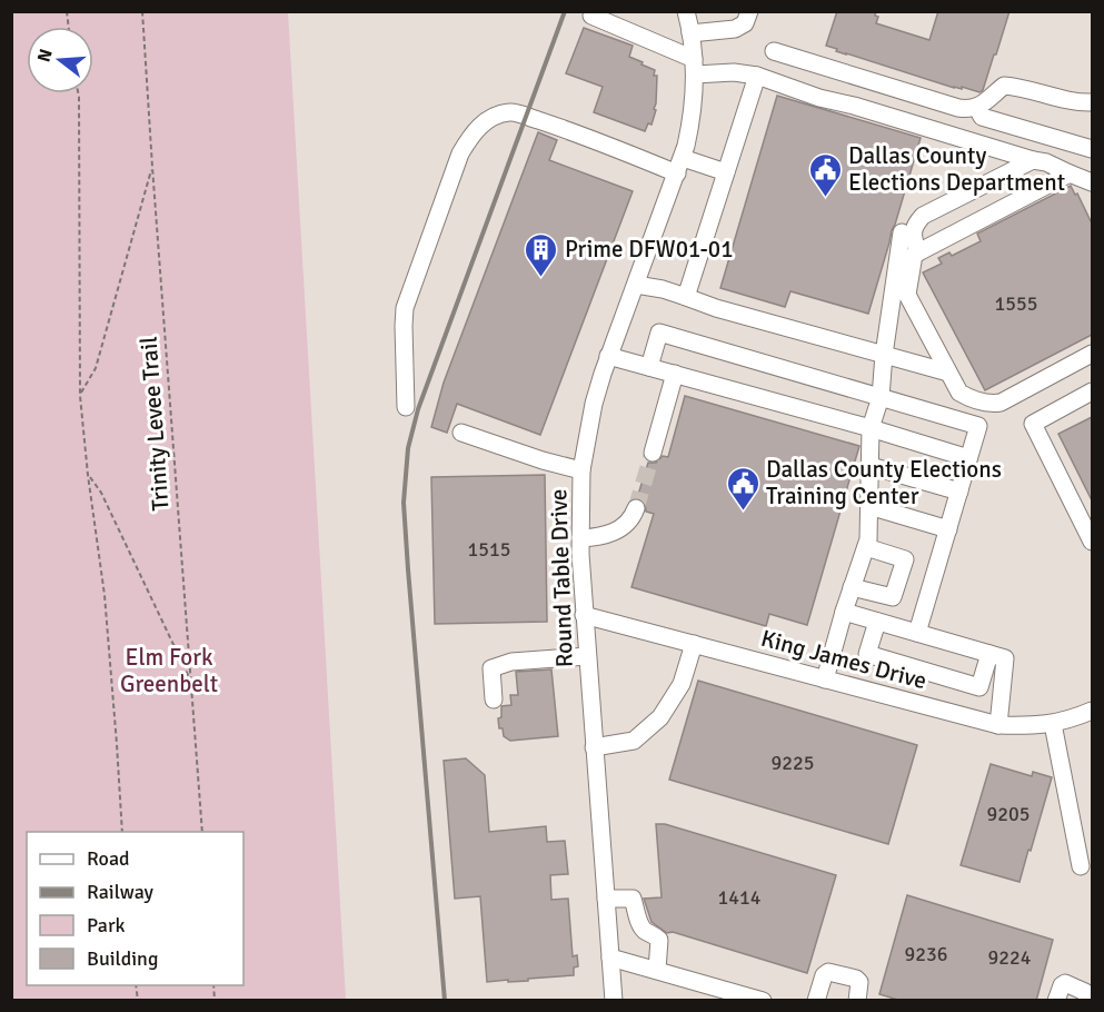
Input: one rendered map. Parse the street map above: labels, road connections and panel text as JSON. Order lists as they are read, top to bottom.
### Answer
{
  "streets": {
    "street": ["Round Table Drive", "King James Drive"],
    "path": ["Trinity Levee Trail"]
  },
  "crossings": [
    ["Round Table Drive", "King James Drive"]
  ],
  "parks": ["Elm Fork Greenbelt"],
  "places": {
    "public building": ["Dallas County Elections Department", "Dallas County Elections Training Center"],
    "building": ["Prime DFW01-01"]
  },
  "house_numbers": [
    "1555",
    "1515",
    "9225",
    "9205",
    "1414",
    "9236",
    "9224"
  ],
  "legend": [
    "Road",
    "Railway",
    "Park",
    "Building"
  ],
  "north": "left"
}
